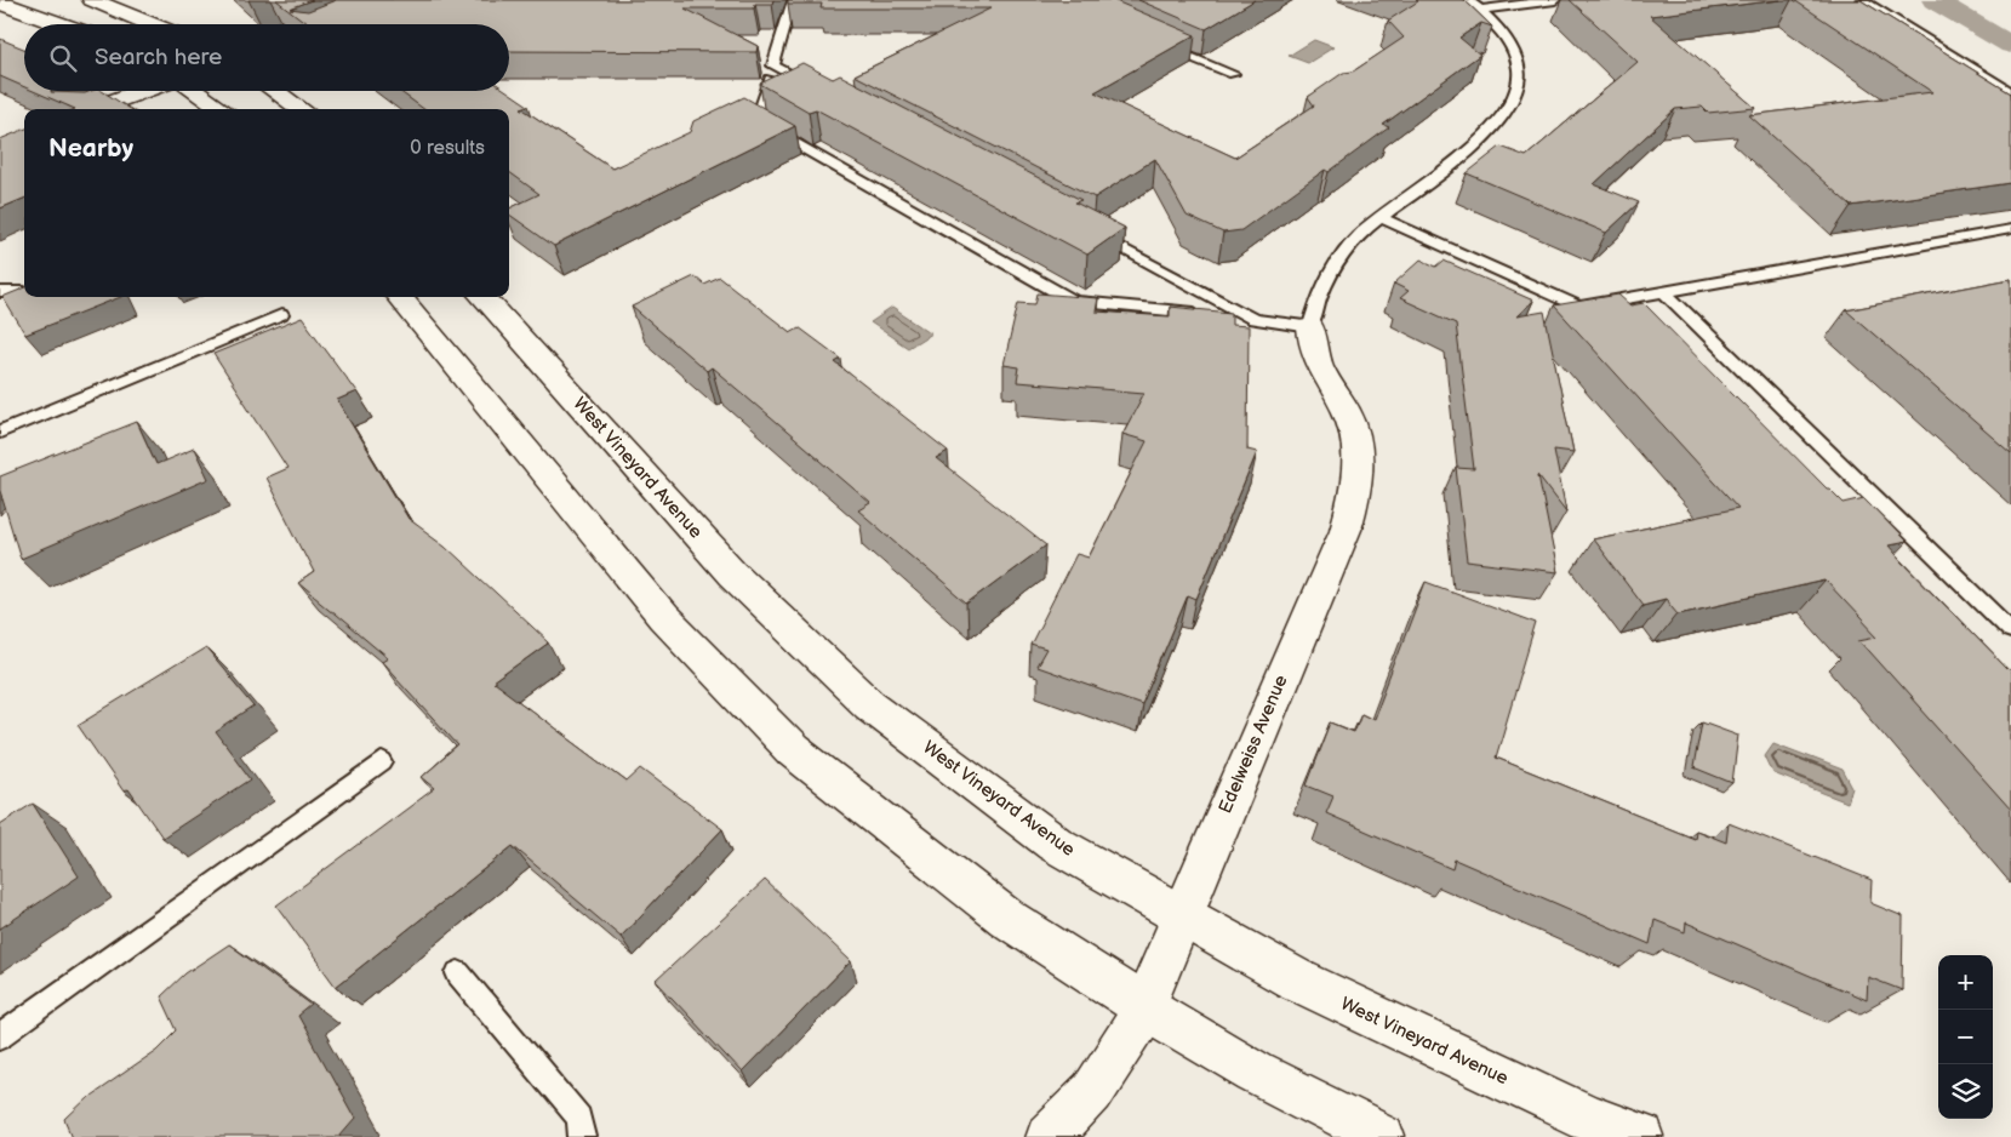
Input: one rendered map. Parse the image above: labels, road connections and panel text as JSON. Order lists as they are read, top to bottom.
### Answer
{
  "streets": {
    "main road": ["West Vineyard Avenue", "Edelweiss Avenue"]
  },
  "crossings": [
    ["West Vineyard Avenue", "Edelweiss Avenue"]
  ],
  "page": {
    "search": "Search here",
    "heading": ["Nearby", "0 results"],
    "map_buttons": ["+", "−"]
  }
}
